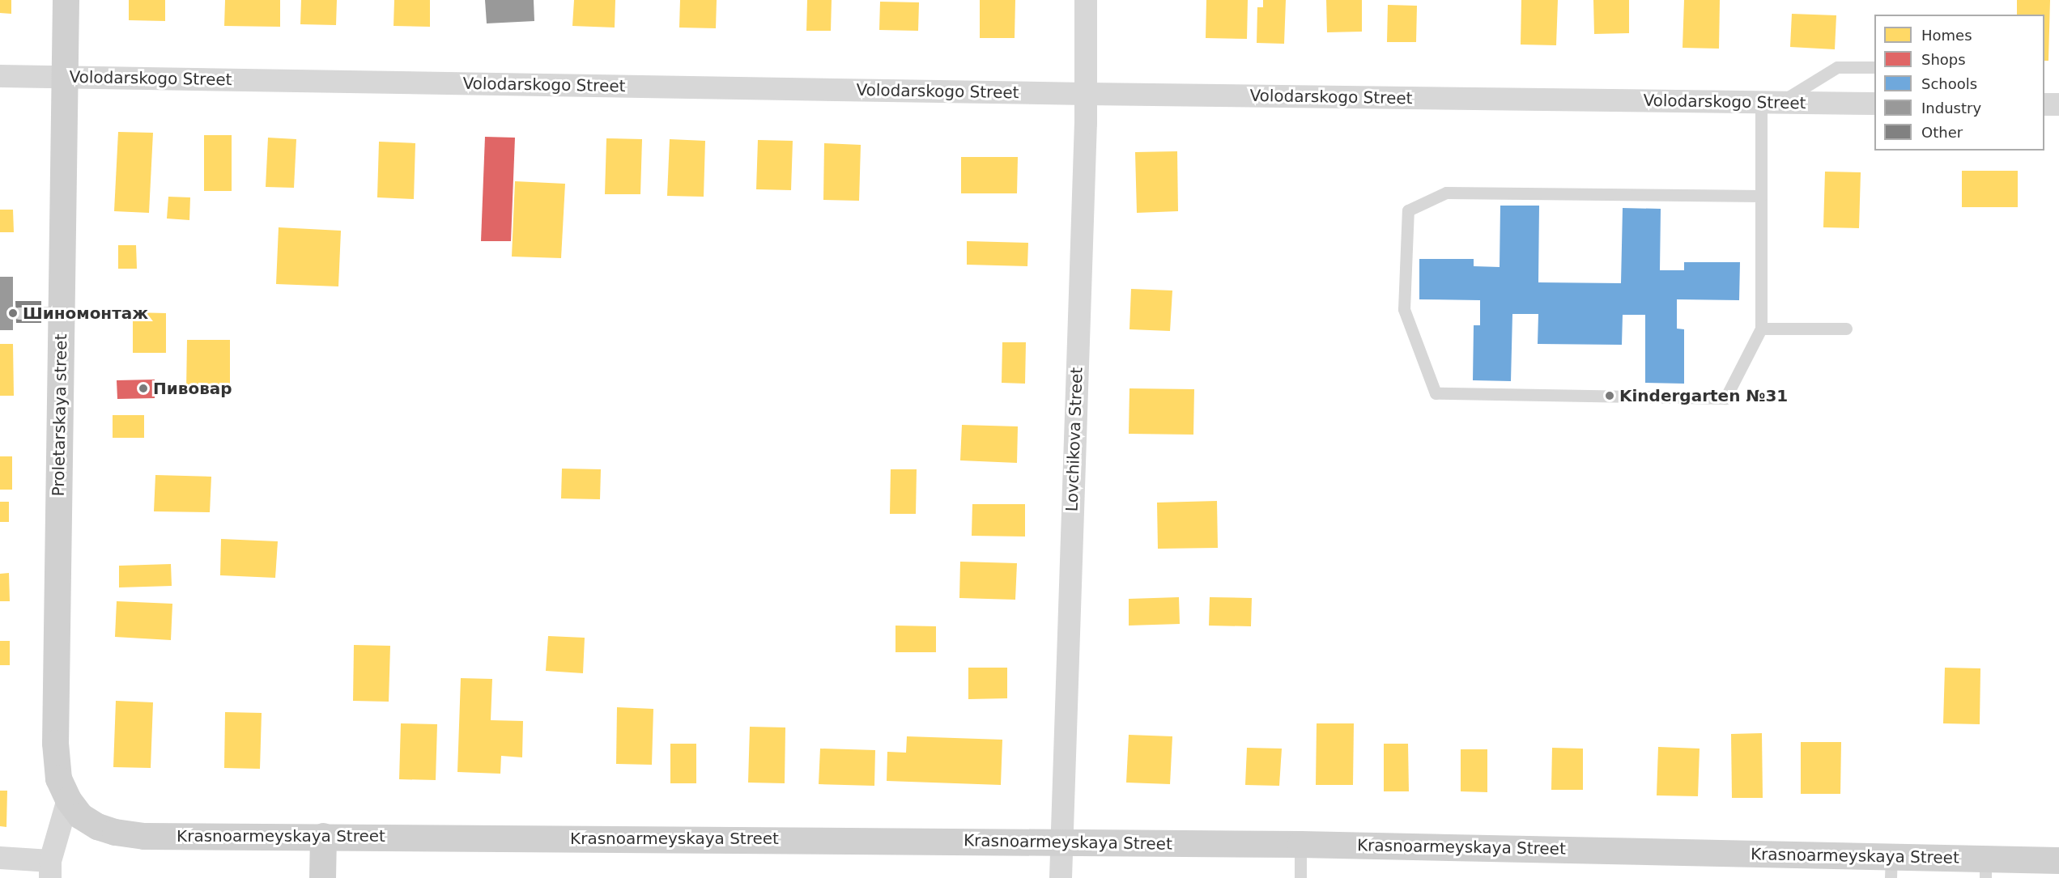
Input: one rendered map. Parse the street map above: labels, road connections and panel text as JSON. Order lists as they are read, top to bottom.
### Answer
{
  "streets": {
    "street": [
      "Volodarskogo Street",
      "Proletarskaya street",
      "Lovchikova Street",
      "Krasnoarmeyskaya Street"
    ]
  },
  "crossings": [
    ["Volodarskogo Street", "Proletarskaya street"],
    ["Volodarskogo Street", "Lovchikova Street"],
    ["Proletarskaya street", "Krasnoarmeyskaya Street"],
    ["Lovchikova Street", "Krasnoarmeyskaya Street"]
  ],
  "places": ["Шиномонтаж", "Пивовар", "Kindergarten №31"],
  "legend": [
    "Homes",
    "Shops",
    "Schools",
    "Industry",
    "Other"
  ]
}
